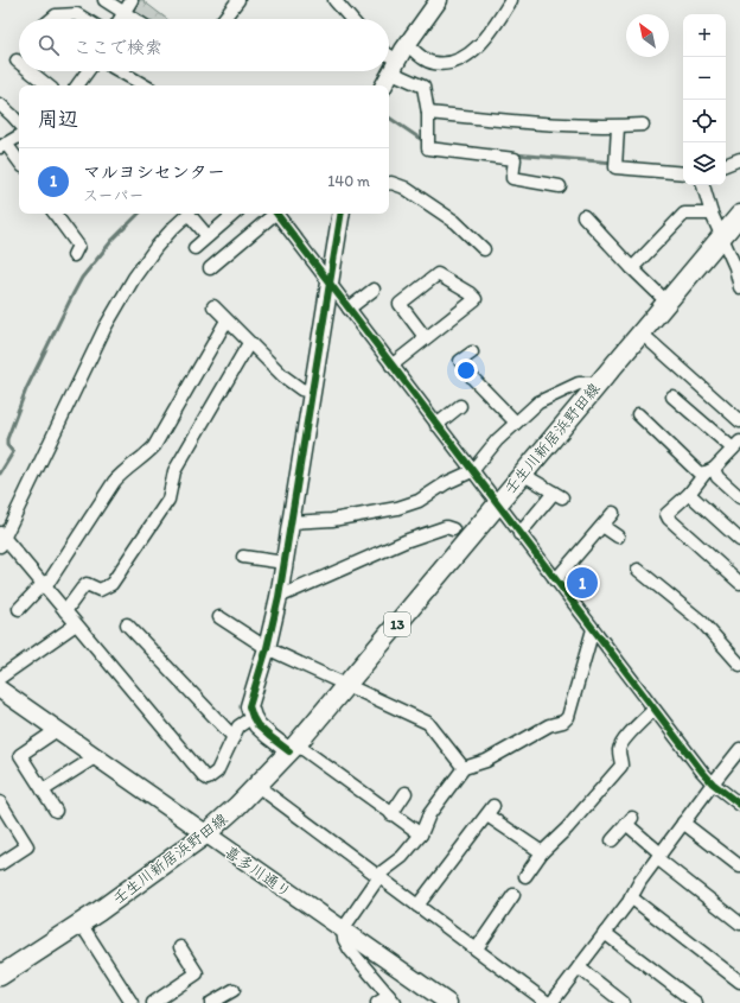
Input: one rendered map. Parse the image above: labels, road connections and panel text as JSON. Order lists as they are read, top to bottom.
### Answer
{
  "streets": {
    "main road": ["壬生川新居浜野田線", "13"],
    "street": ["喜多川通り"]
  },
  "crossings": [
    ["壬生川新居浜野田線", "喜多川通り"]
  ],
  "north": "top left",
  "page": {
    "map_buttons": ["+", "−"],
    "search": "ここで検索",
    "heading": "周辺",
    "list": [
      {
        "mark": "1",
        "name": "マルヨシセンター",
        "note": "スーパー",
        "value": "140 m"
      }
    ],
    "pins": "1"
  }
}
